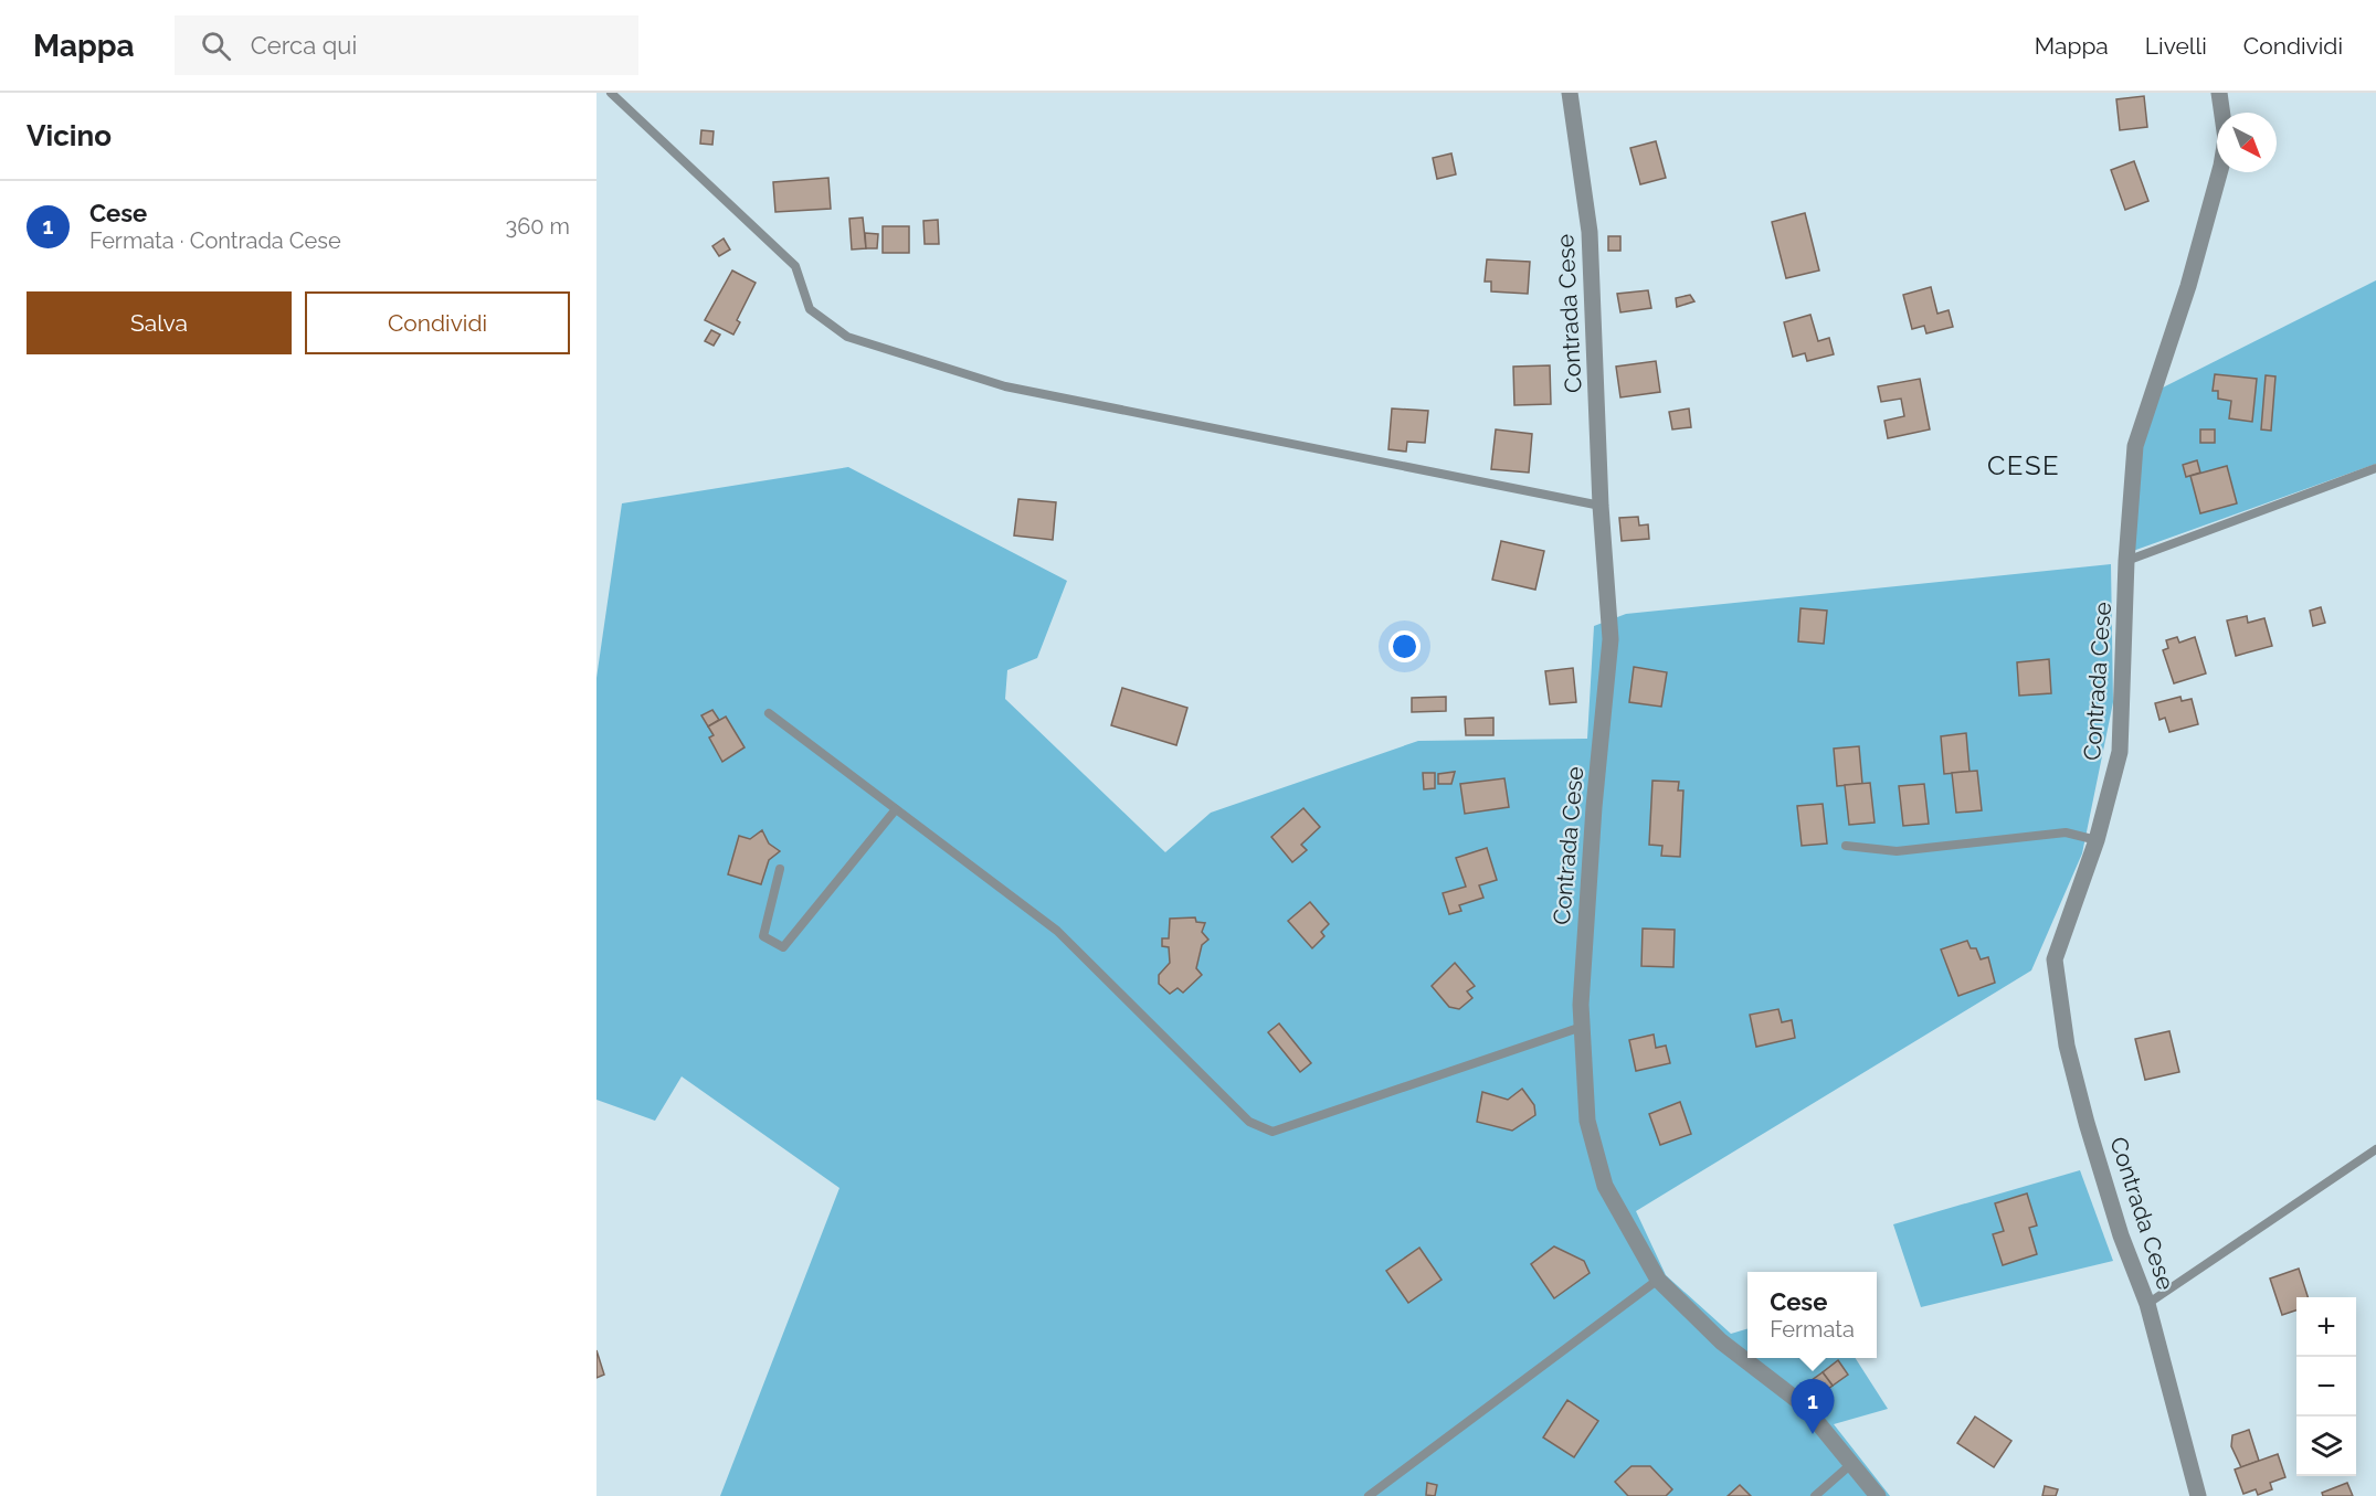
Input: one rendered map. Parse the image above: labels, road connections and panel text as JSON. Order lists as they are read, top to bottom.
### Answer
{
  "streets": {
    "street": ["Contrada Cese"]
  },
  "districts": ["CESE"],
  "north": "bottom right",
  "page": {
    "header": "Mappa",
    "search": "Cerca qui",
    "nav": ["Mappa", "Livelli", "Condividi"],
    "heading": "Vicino",
    "list": [
      {
        "mark": "1",
        "name": "Cese",
        "note": "Fermata · Contrada Cese",
        "value": "360 m"
      }
    ],
    "buttons": ["Salva", "Condividi"],
    "popup": ["Cese", "Fermata"],
    "map_buttons": ["+", "−"],
    "pins": "1"
  }
}
